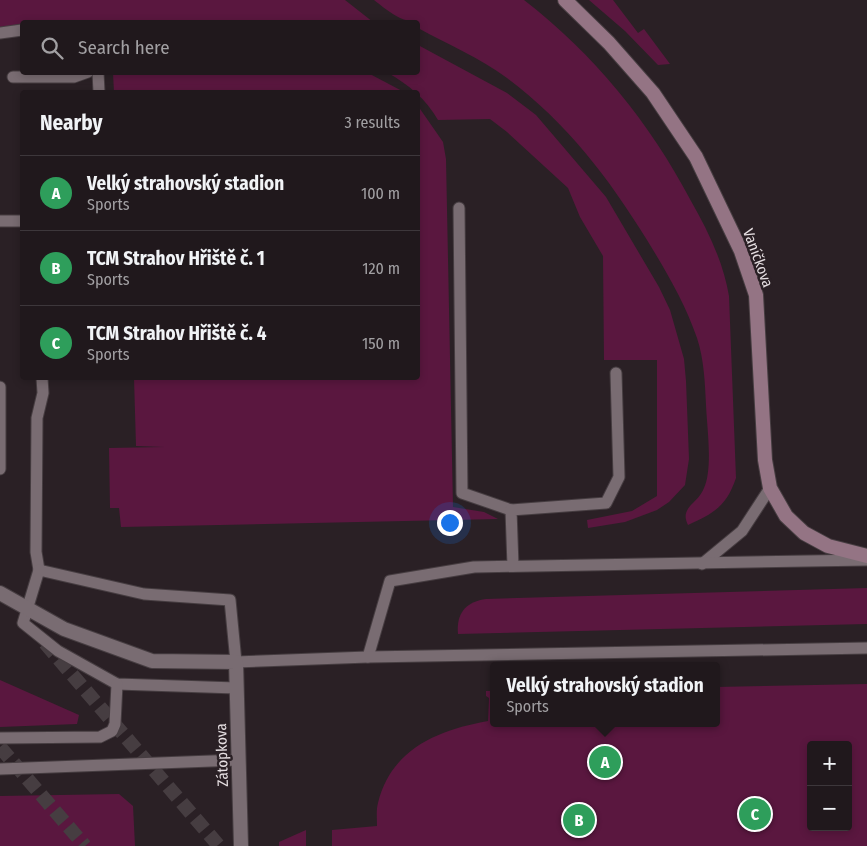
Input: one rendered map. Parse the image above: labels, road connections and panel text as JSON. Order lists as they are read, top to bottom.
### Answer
{
  "streets": {
    "main road": ["Vaníčkova"],
    "street": ["Zátopkova"]
  },
  "page": {
    "search": "Search here",
    "heading": ["Nearby", "3 results"],
    "list": [
      {
        "mark": "A",
        "name": "Velký strahovský stadion",
        "note": "Sports",
        "value": "100 m"
      },
      {
        "mark": "B",
        "name": "TCM Strahov Hřiště č. 1",
        "note": "Sports",
        "value": "120 m"
      },
      {
        "mark": "C",
        "name": "TCM Strahov Hřiště č. 4",
        "note": "Sports",
        "value": "150 m"
      }
    ],
    "popup": ["Velký strahovský stadion", "Sports"],
    "map_buttons": ["+", "−"],
    "pins": ["A", "C", "B"]
  }
}
